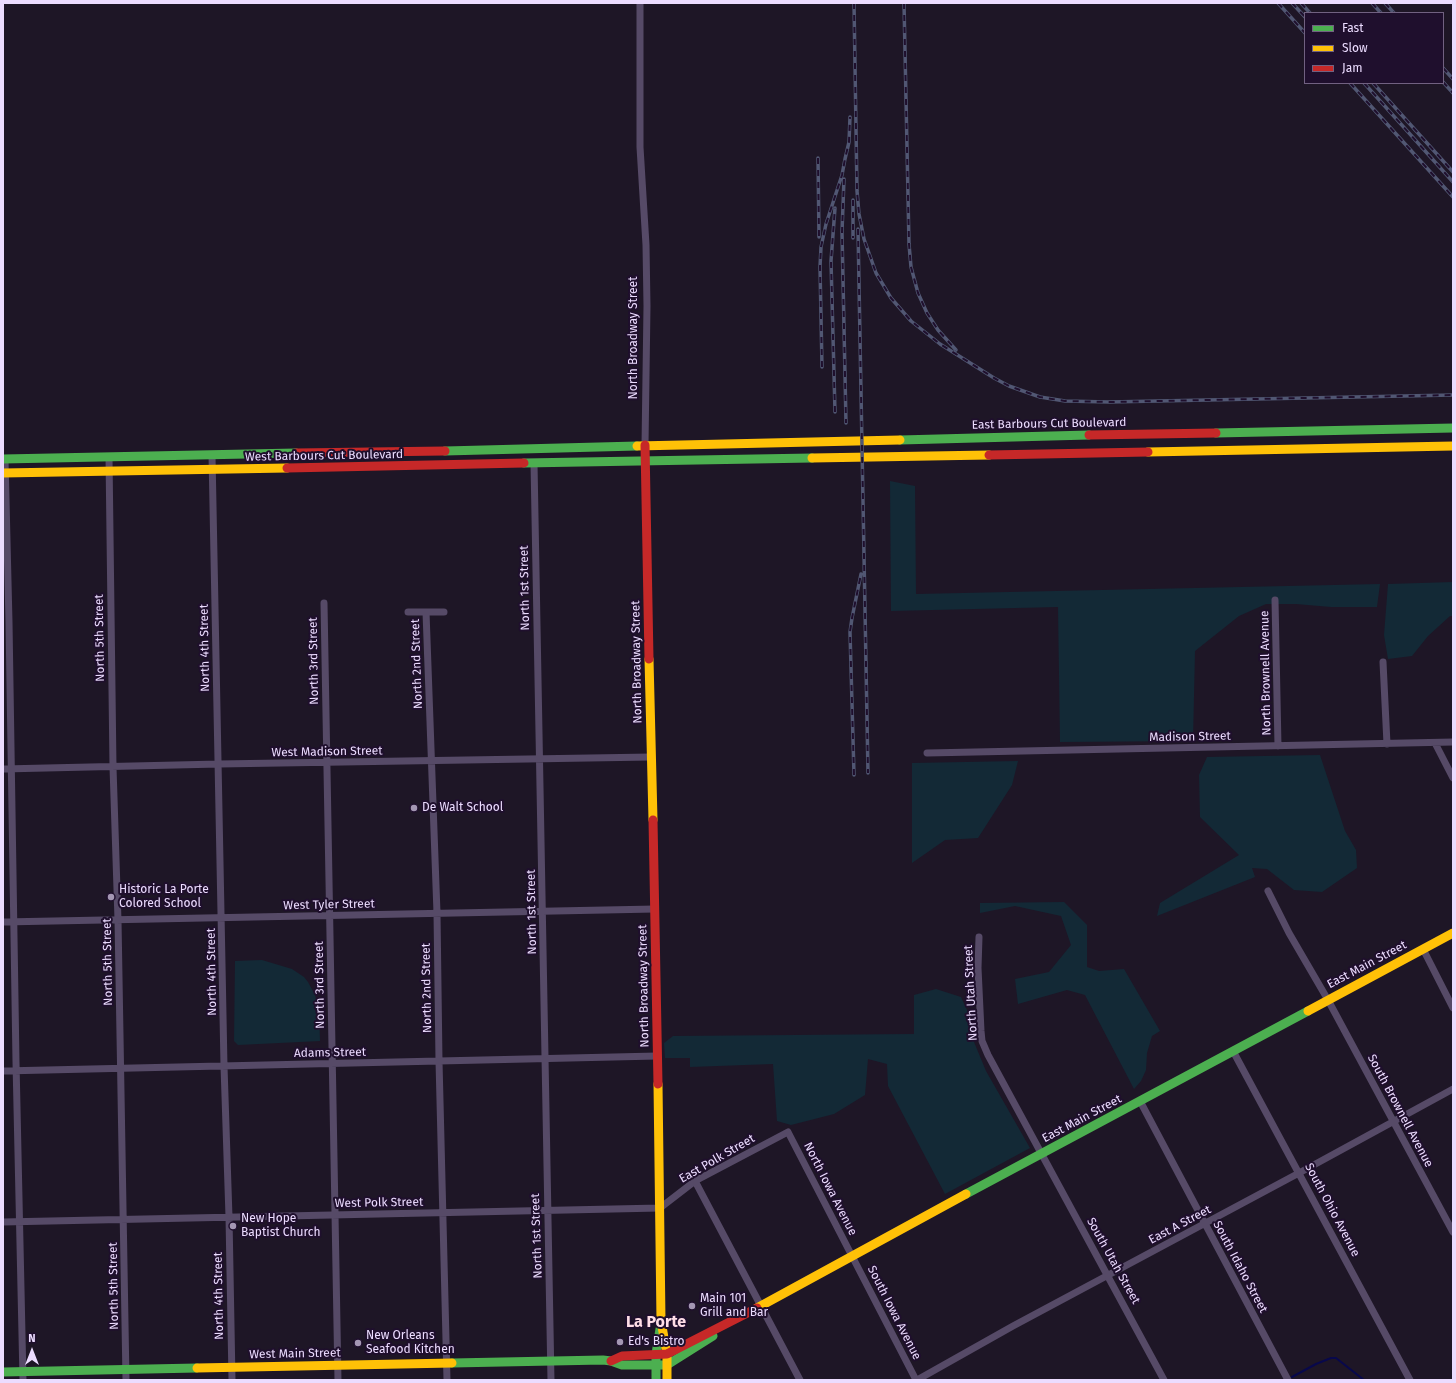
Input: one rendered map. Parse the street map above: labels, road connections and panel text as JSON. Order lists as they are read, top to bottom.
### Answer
{
  "streets": {
    "street": [
      "North Broadway Street",
      "East Barbours Cut Boulevard",
      "West Barbours Cut Boulevard",
      "North 1st Street",
      "North 5th Street",
      "North 4th Street",
      "North 3rd Street",
      "North 2nd Street",
      "North Brownell Avenue",
      "Madison Street",
      "West Madison Street",
      "West Tyler Street",
      "East Main Street",
      "North Utah Street",
      "Adams Street",
      "South Brownell Avenue",
      "East Polk Street",
      "North Iowa Avenue",
      "West Polk Street",
      "South Ohio Avenue",
      "East A Street",
      "South Utah Street",
      "South Idaho Street",
      "South Iowa Avenue",
      "West Main Street"
    ]
  },
  "crossings": [
    ["North Broadway Street", "East Barbours Cut Boulevard"],
    ["North Broadway Street", "West Barbours Cut Boulevard"],
    ["North Broadway Street", "West Madison Street"],
    ["North Broadway Street", "West Tyler Street"],
    ["North Broadway Street", "East Main Street"],
    ["North Broadway Street", "Adams Street"],
    ["North Broadway Street", "East Polk Street"],
    ["North Broadway Street", "West Polk Street"],
    ["North Broadway Street", "West Main Street"],
    ["East Barbours Cut Boulevard", "West Barbours Cut Boulevard"],
    ["West Barbours Cut Boulevard", "North 1st Street"],
    ["West Barbours Cut Boulevard", "North 5th Street"],
    ["West Barbours Cut Boulevard", "North 4th Street"],
    ["North 1st Street", "West Madison Street"],
    ["North 1st Street", "West Tyler Street"],
    ["North 1st Street", "Adams Street"],
    ["North 1st Street", "West Polk Street"],
    ["North 1st Street", "West Main Street"],
    ["North 5th Street", "West Madison Street"],
    ["North 5th Street", "West Tyler Street"],
    ["North 5th Street", "Adams Street"],
    ["North 5th Street", "West Polk Street"],
    ["North 5th Street", "West Main Street"],
    ["North 4th Street", "West Madison Street"],
    ["North 4th Street", "West Tyler Street"],
    ["North 4th Street", "Adams Street"],
    ["North 4th Street", "West Polk Street"],
    ["North 4th Street", "West Main Street"],
    ["North 3rd Street", "West Madison Street"],
    ["North 3rd Street", "West Tyler Street"],
    ["North 3rd Street", "Adams Street"],
    ["North 3rd Street", "West Polk Street"],
    ["North 3rd Street", "West Main Street"],
    ["North 2nd Street", "West Madison Street"],
    ["North 2nd Street", "West Tyler Street"],
    ["North 2nd Street", "Adams Street"],
    ["North 2nd Street", "West Polk Street"],
    ["North 2nd Street", "West Main Street"],
    ["North Brownell Avenue", "Madison Street"],
    ["East Main Street", "North Utah Street"],
    ["East Main Street", "South Brownell Avenue"],
    ["East Main Street", "North Iowa Avenue"],
    ["East Main Street", "South Ohio Avenue"],
    ["East Main Street", "South Utah Street"],
    ["East Main Street", "South Idaho Street"],
    ["East Main Street", "South Iowa Avenue"],
    ["East Main Street", "West Main Street"],
    ["North Utah Street", "South Utah Street"],
    ["South Brownell Avenue", "East A Street"],
    ["East Polk Street", "North Iowa Avenue"],
    ["East Polk Street", "West Polk Street"],
    ["North Iowa Avenue", "South Iowa Avenue"],
    ["South Ohio Avenue", "East A Street"],
    ["East A Street", "South Utah Street"],
    ["East A Street", "South Idaho Street"],
    ["East A Street", "South Iowa Avenue"]
  ],
  "districts": ["La Porte"],
  "places": [
    "De Walt School",
    "Historic La Porte Colored School",
    "New Hope Baptist Church",
    "Main 101 Grill and Bar",
    "Ed's Bistro",
    "New Orleans Seafood Kitchen"
  ],
  "legend": ["Fast", "Slow", "Jam"],
  "north": "top"
}
